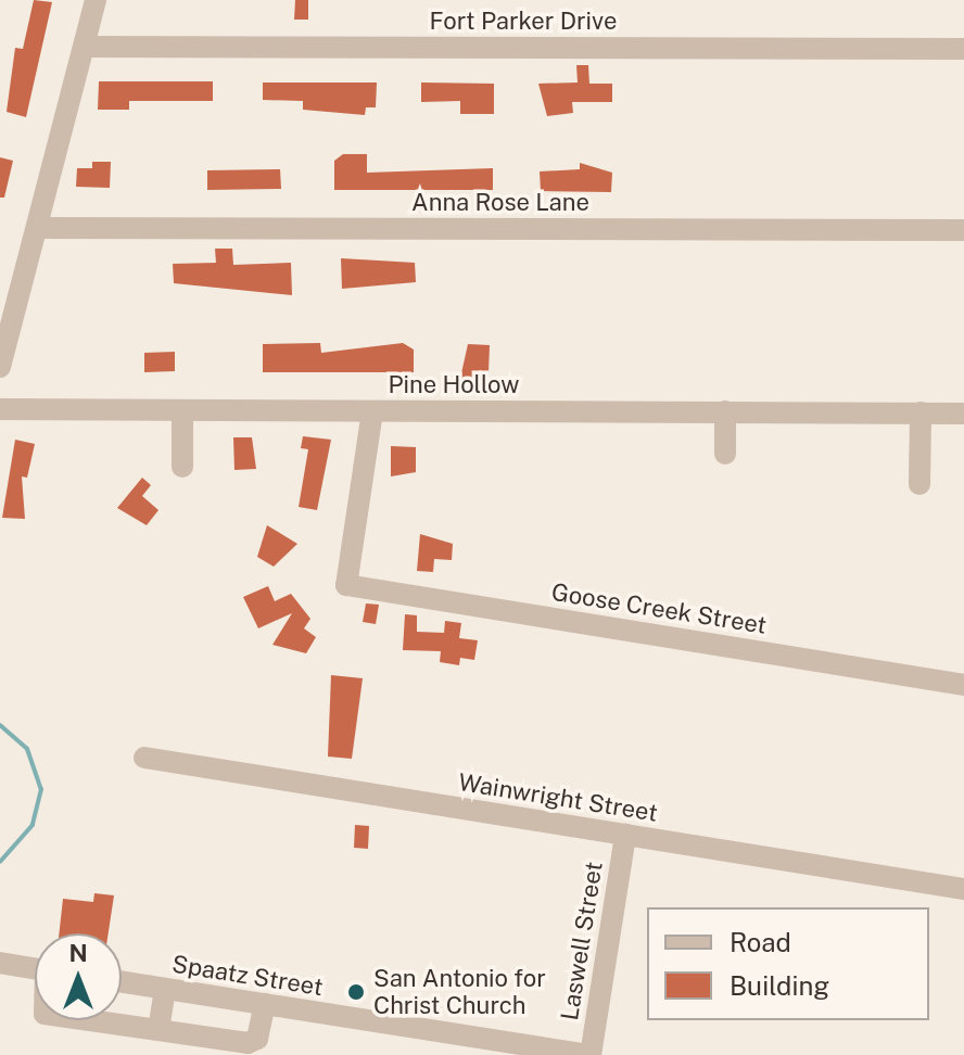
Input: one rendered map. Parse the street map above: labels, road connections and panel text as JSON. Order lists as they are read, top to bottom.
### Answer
{
  "streets": {
    "street": [
      "Fort Parker Drive",
      "Anna Rose Lane",
      "Pine Hollow",
      "Goose Creek Street",
      "Wainwright Street",
      "Laswell Street",
      "Spaatz Street"
    ]
  },
  "crossings": [
    ["Pine Hollow", "Goose Creek Street"],
    ["Wainwright Street", "Laswell Street"],
    ["Laswell Street", "Spaatz Street"]
  ],
  "places": ["San Antonio for Christ Church"],
  "legend": ["Road", "Building"],
  "north": "top"
}
